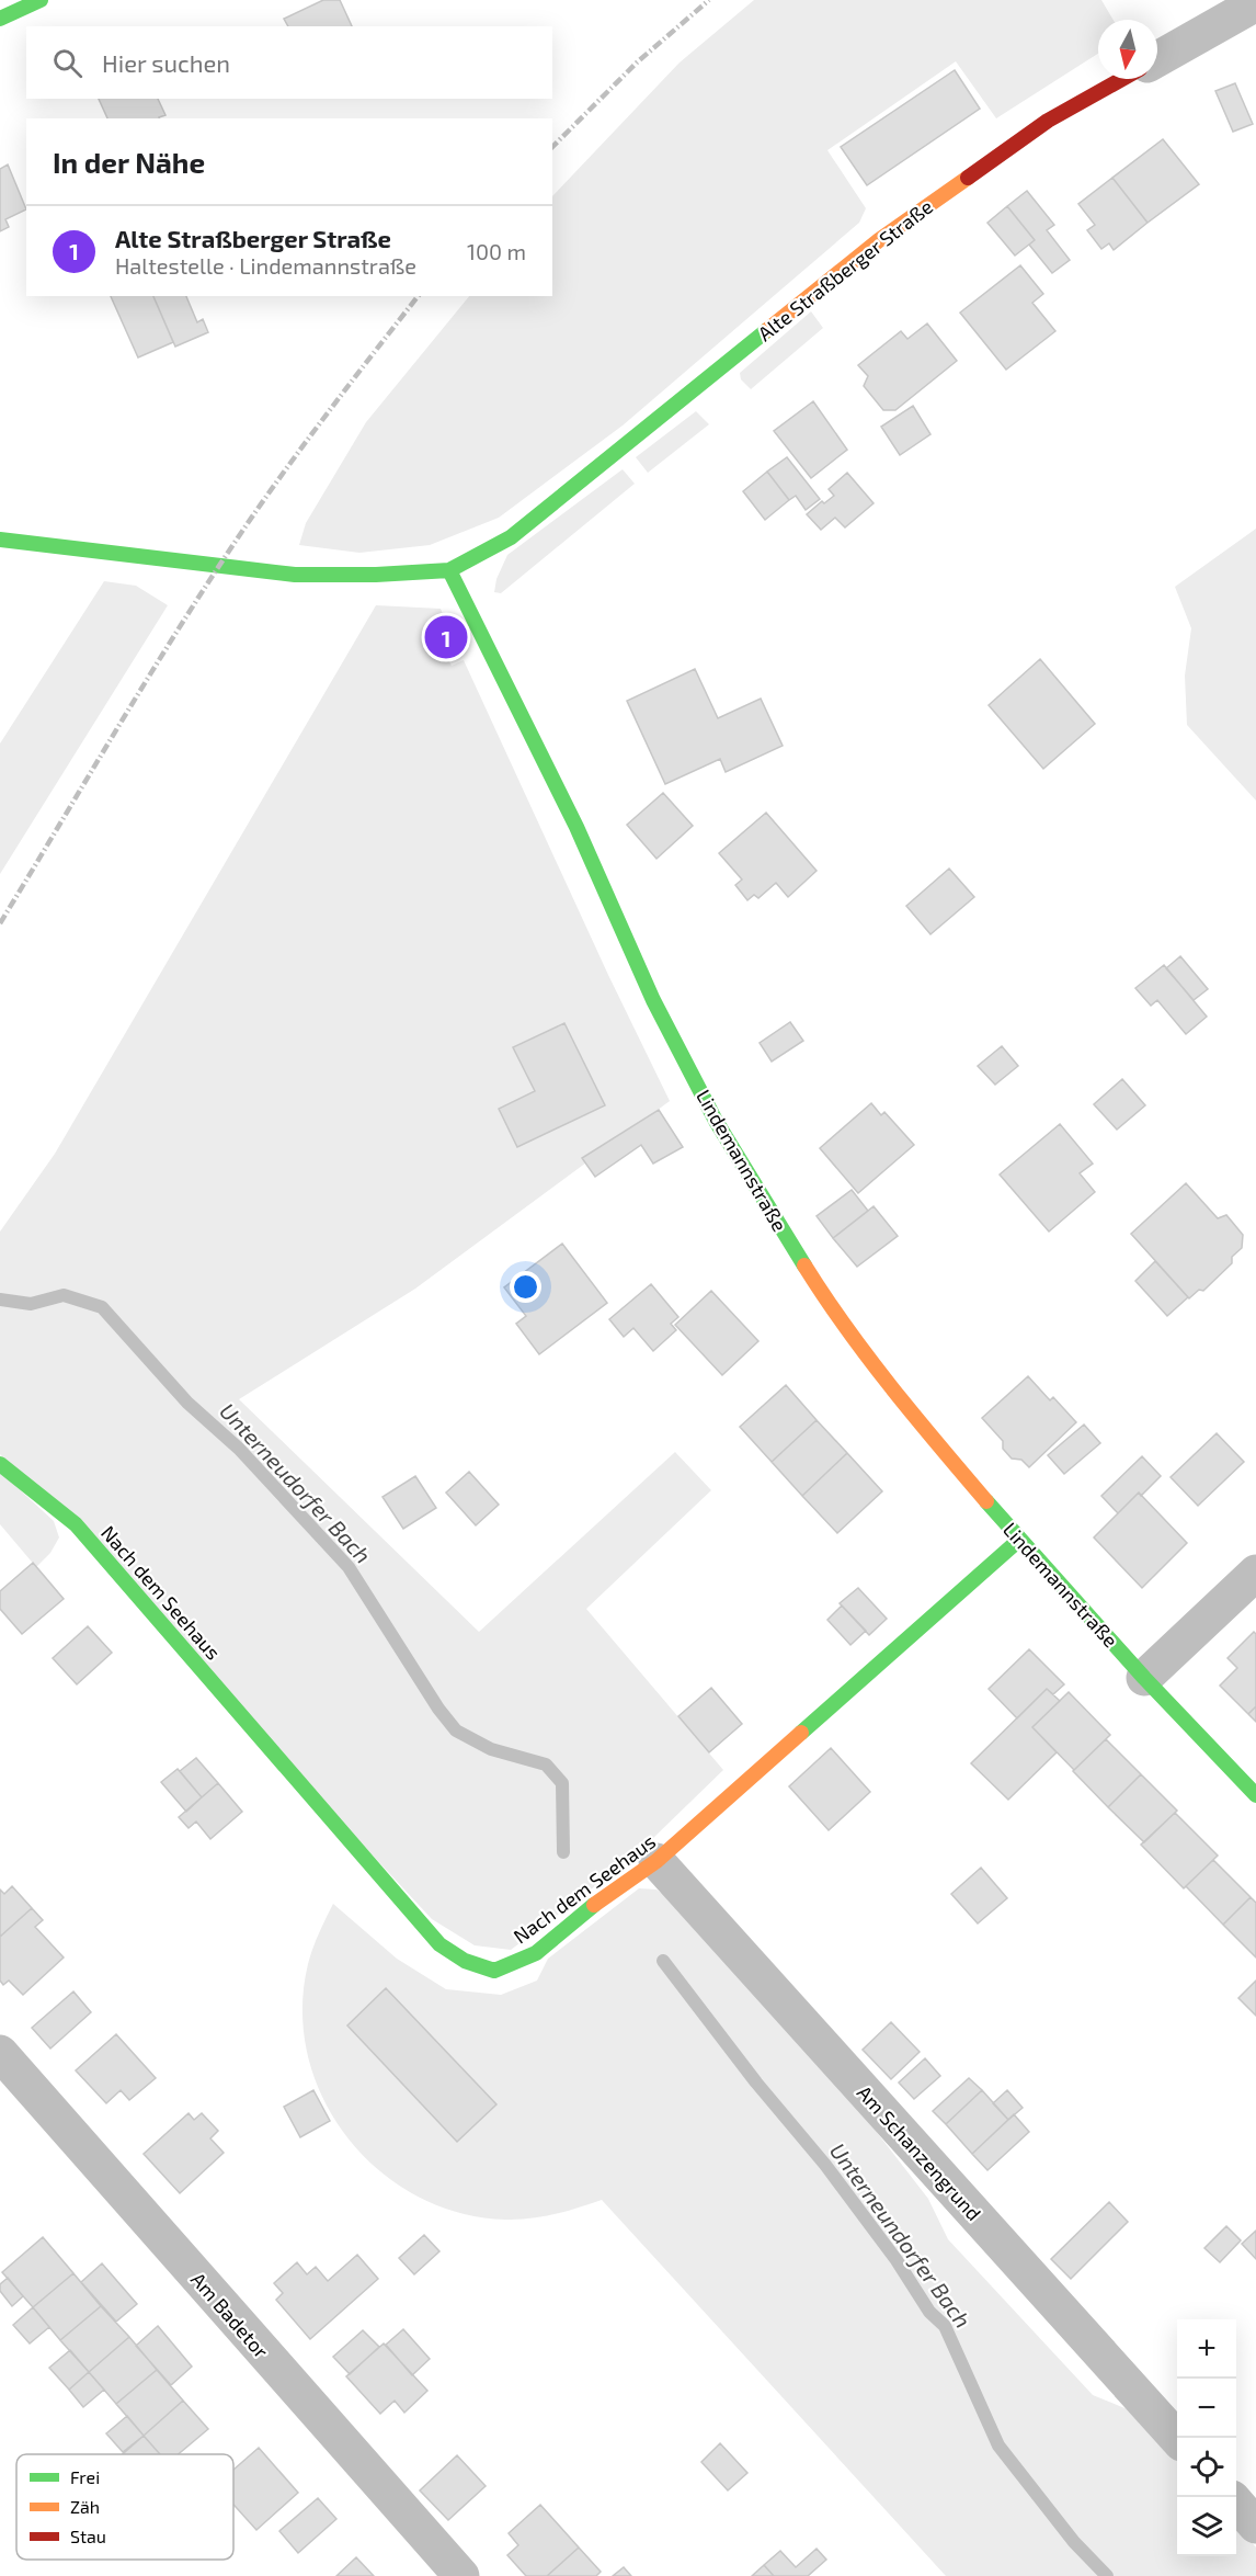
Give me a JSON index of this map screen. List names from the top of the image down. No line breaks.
{"streets":{"street":["Alte Straßberger Straße","Lindemannstraße","Nach dem Seehaus","Am Schanzengrund","Am Badetor"]},"crossings":[["Alte Straßberger Straße","Lindemannstraße"],["Lindemannstraße","Nach dem Seehaus"],["Nach dem Seehaus","Am Schanzengrund"]],"water":["Unterneudorfer Bach","Unterneundorfer Bach"],"legend":["Frei","Zäh","Stau"],"north":"bottom","page":{"search":"Hier suchen","heading":"In der Nähe","list":[{"mark":"1","name":"Alte Straßberger Straße","note":"Haltestelle · Lindemannstraße","value":"100 m"}],"pins":"1","map_buttons":["+","−"]}}
